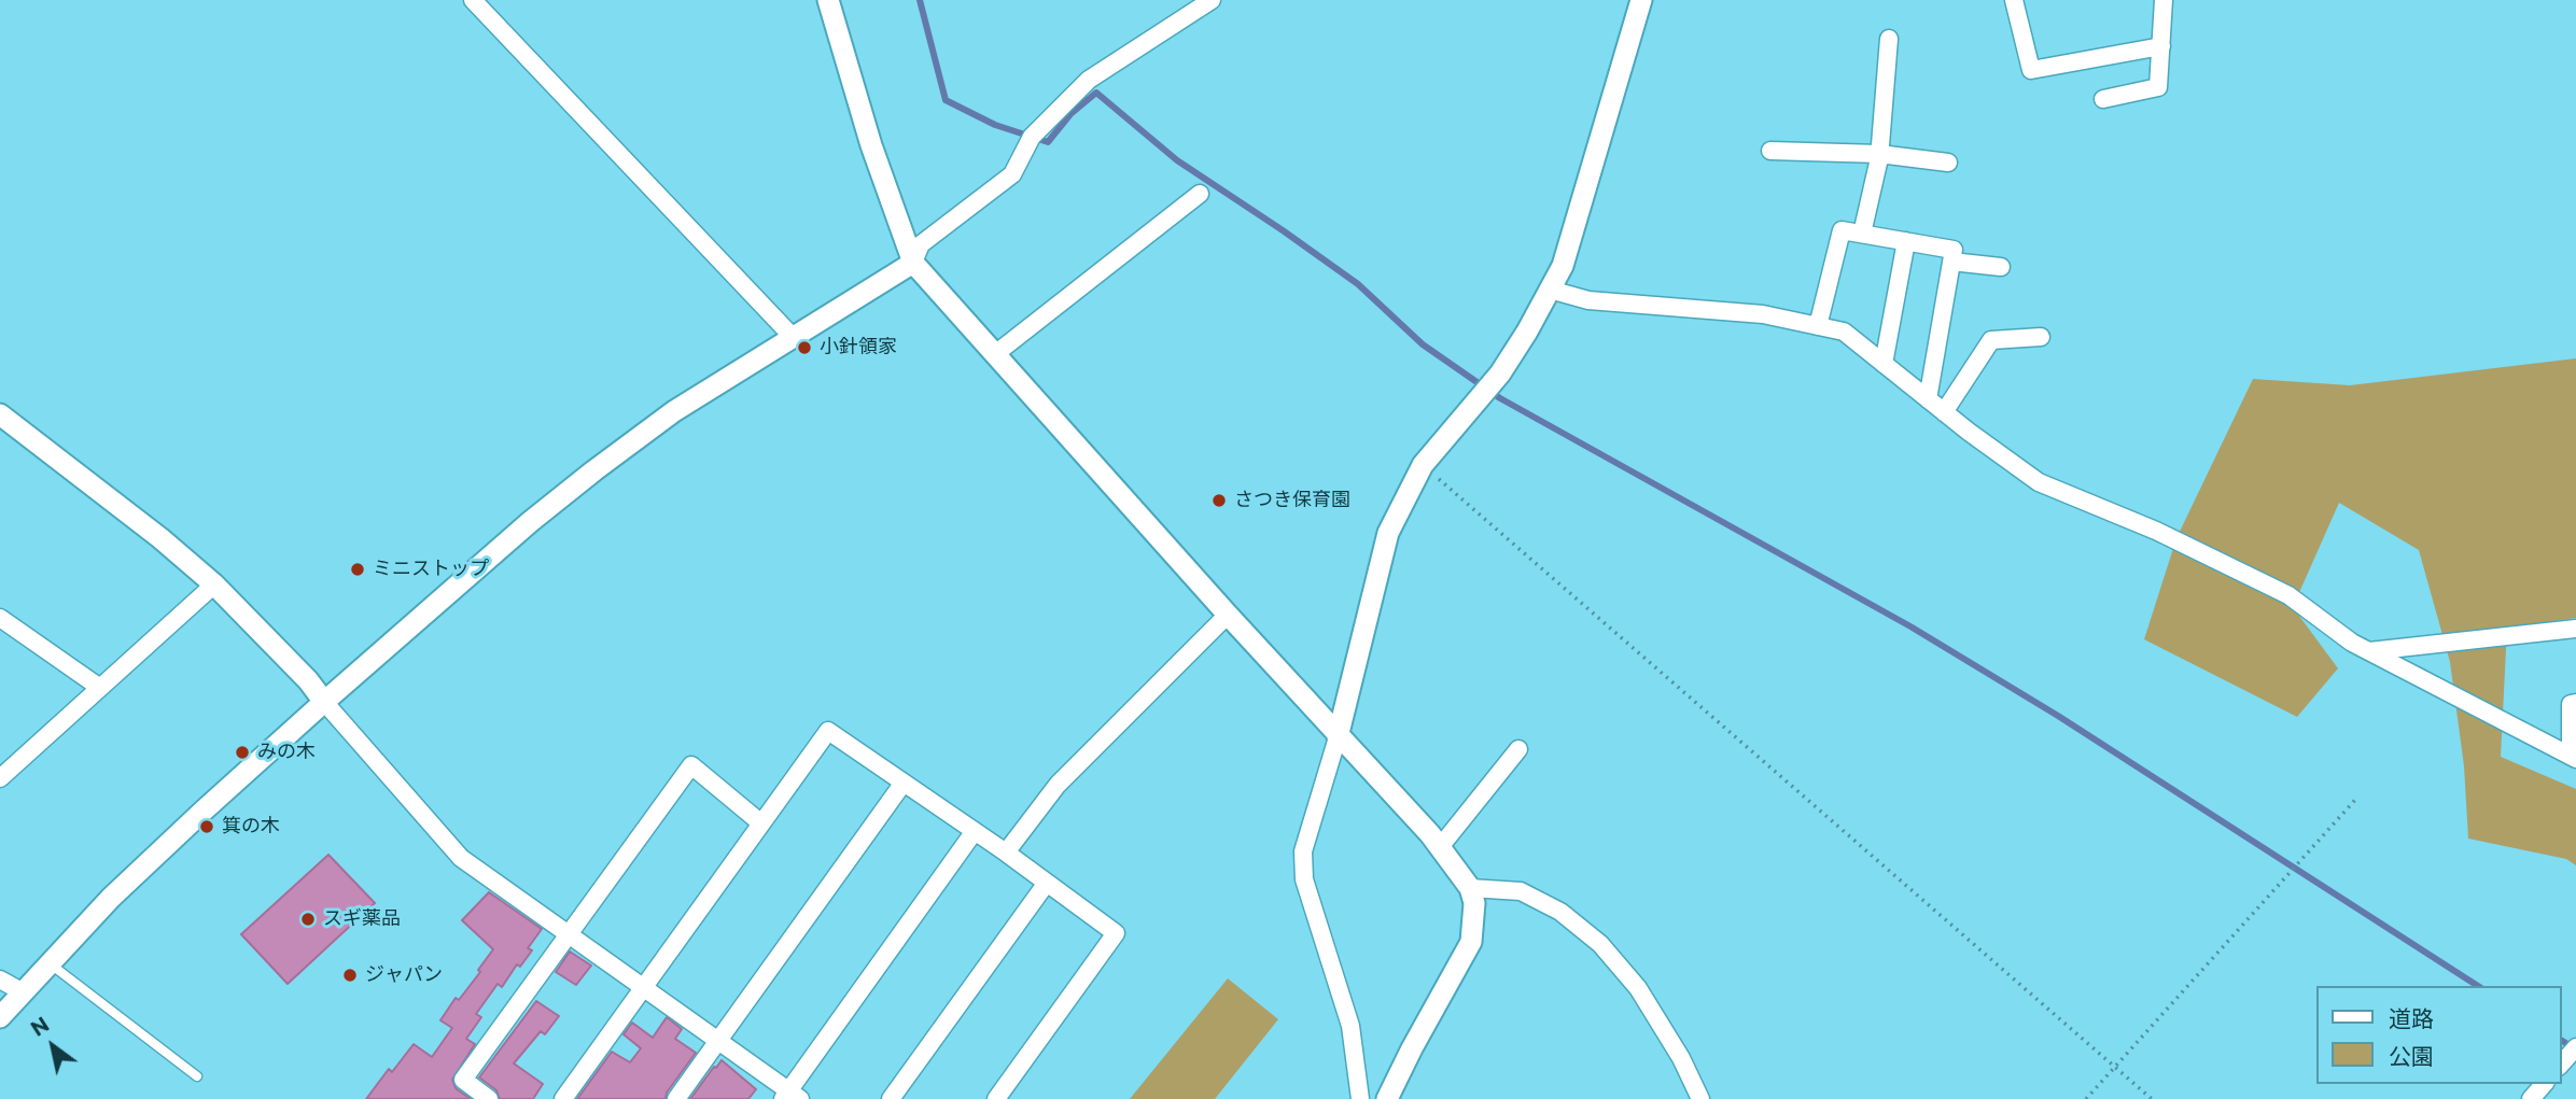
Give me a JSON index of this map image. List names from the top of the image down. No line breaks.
{"places":["小針領家","さつき保育園","ミニストップ","みの木","箕の木","スギ薬品","ジャパン"],"legend":["道路","公園"],"north":"top left"}
